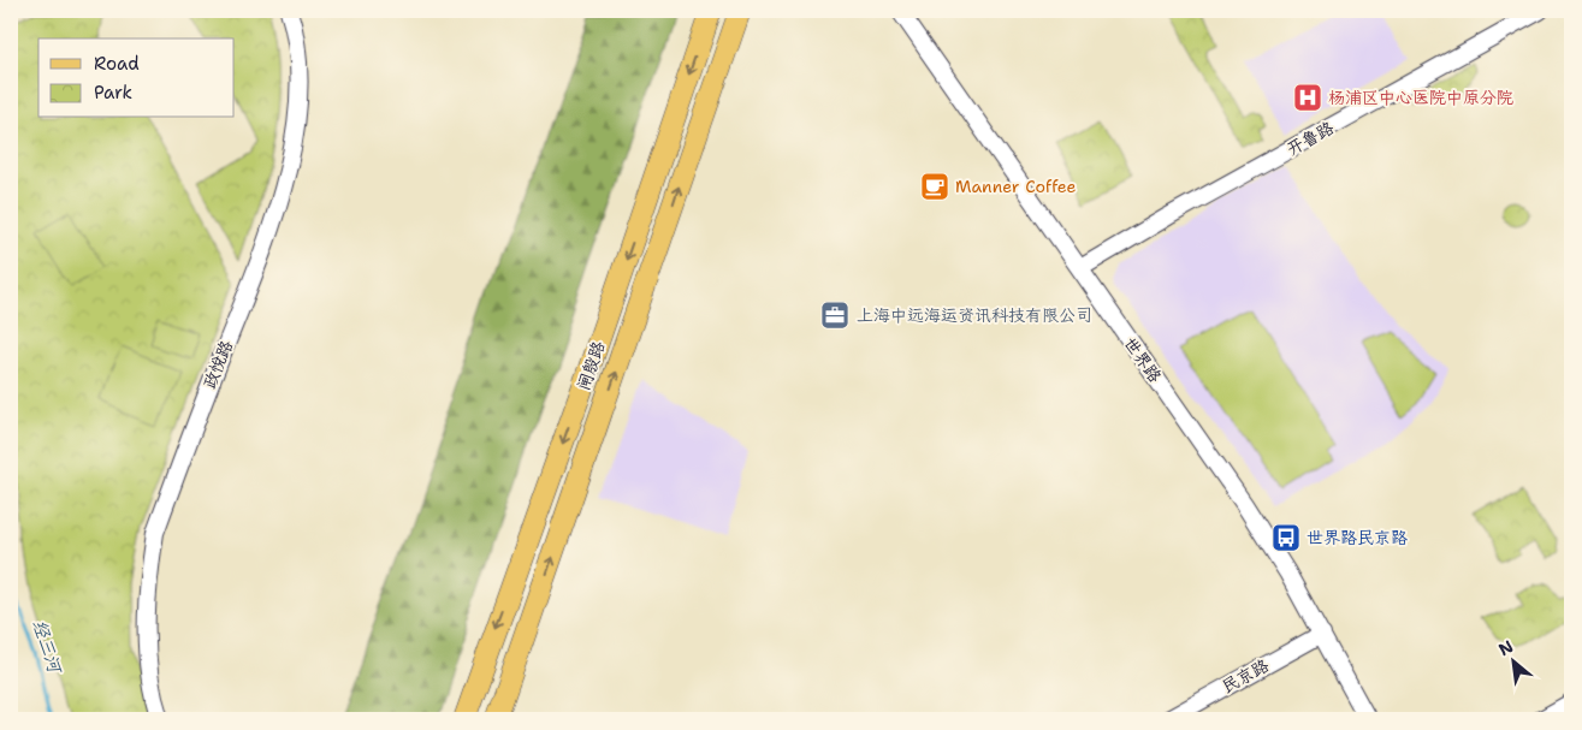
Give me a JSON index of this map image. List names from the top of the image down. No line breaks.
{"streets":{"main road":["闸殷路"],"street":["开鲁路","世界路","政悦路","民京路"]},"crossings":[["开鲁路","世界路"],["世界路","民京路"]],"water":["经三河"],"places":{"hospital":["杨浦区中心医院中原分院"],"cafe":["Manner Coffee"],"office":["上海中远海运资讯科技有限公司"],"bus stop":["世界路民京路"]},"legend":["Road","Park"],"north":"top left"}
